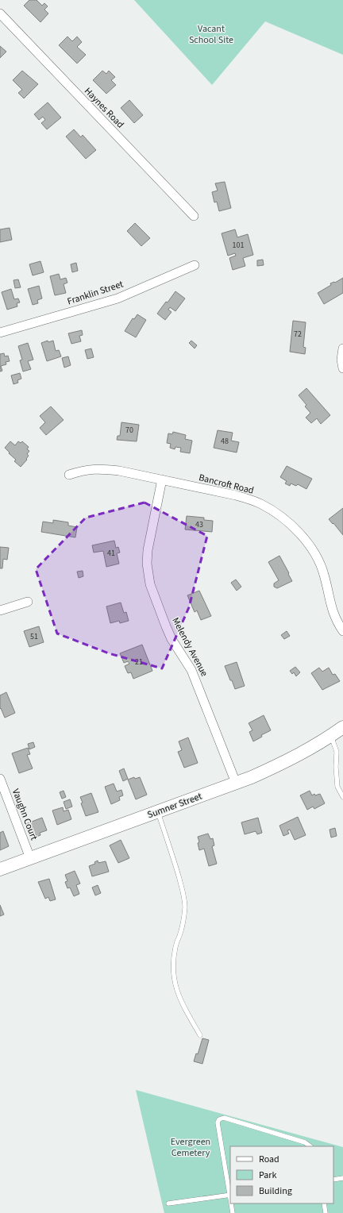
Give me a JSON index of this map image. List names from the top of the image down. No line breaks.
{"streets":{"main road":["Sumner Street"],"street":["Haynes Road","Franklin Street","Bancroft Road","Melendy Avenue","Vaughn Court"]},"crossings":[["Bancroft Road","Melendy Avenue"],["Melendy Avenue","Sumner Street"],["Sumner Street","Vaughn Court"]],"parks":["Vacant School Site","Evergreen Cemetery"],"house_numbers":["101","72","70","48","43","41","51","21"],"legend":["Road","Park","Building"]}
